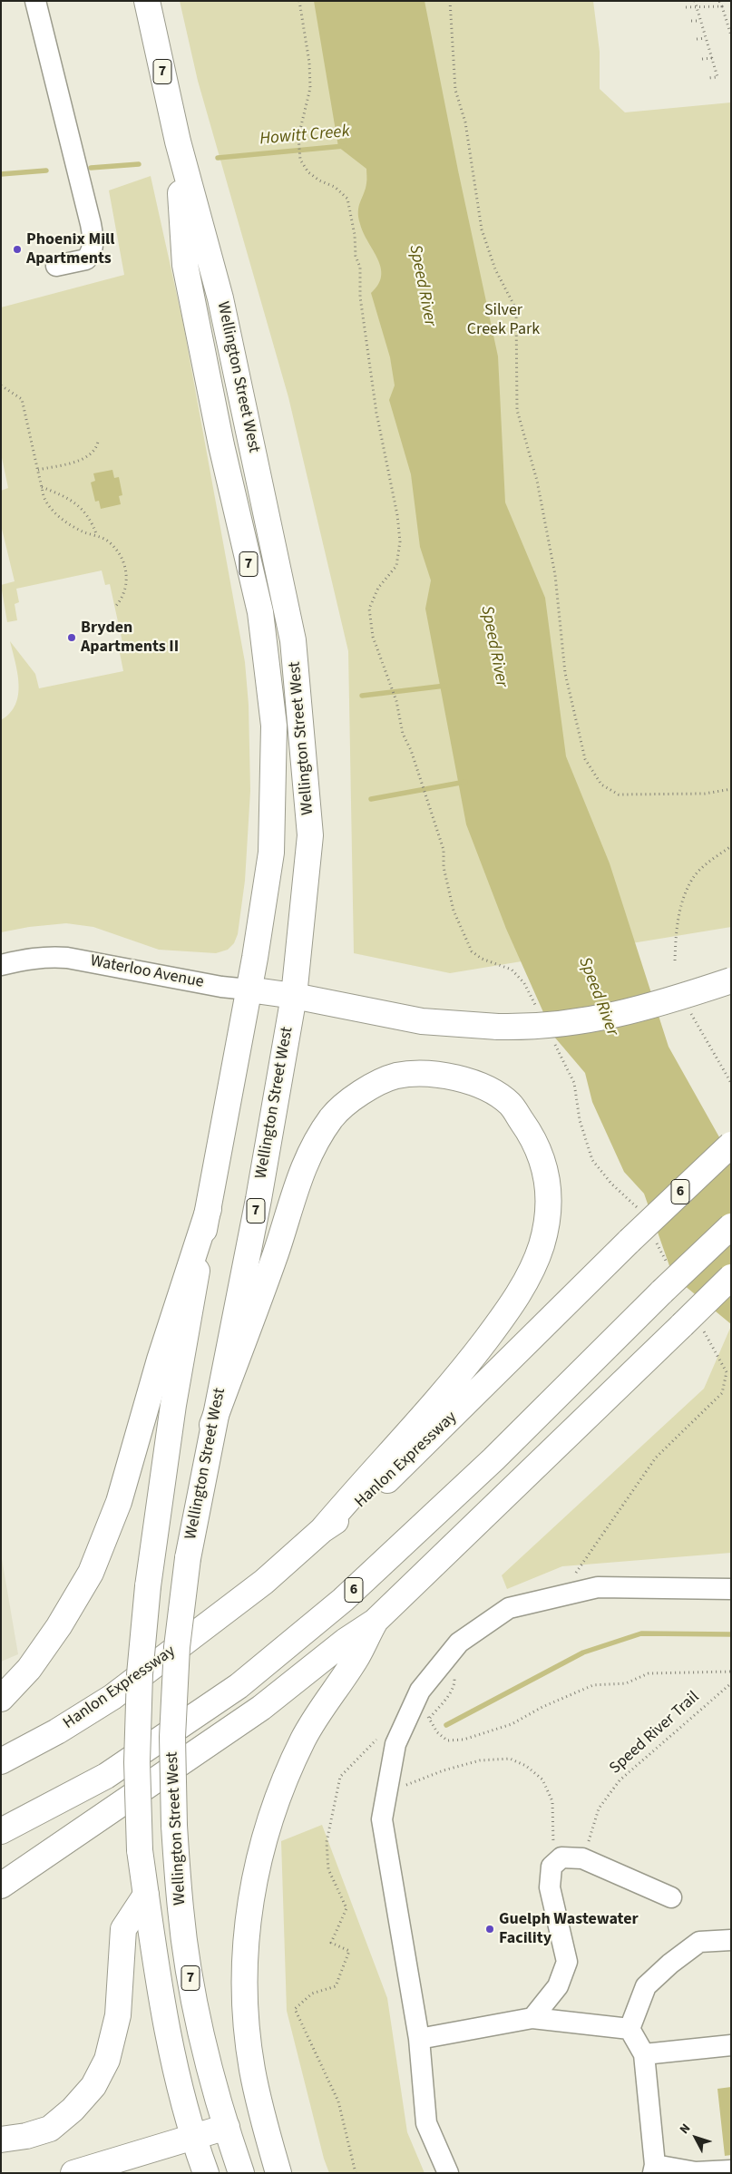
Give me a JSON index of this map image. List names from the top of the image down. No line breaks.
{"streets":{"main road":["7","Wellington Street West","Waterloo Avenue","6","Hanlon Expressway"],"path":["Speed River Trail"]},"crossings":[["Wellington Street West","Waterloo Avenue"]],"water":["Howitt Creek","Speed River"],"parks":["Silver Creek Park"],"places":["Phoenix Mill Apartments","Bryden Apartments II","Guelph Wastewater Facility"],"north":"top left"}
